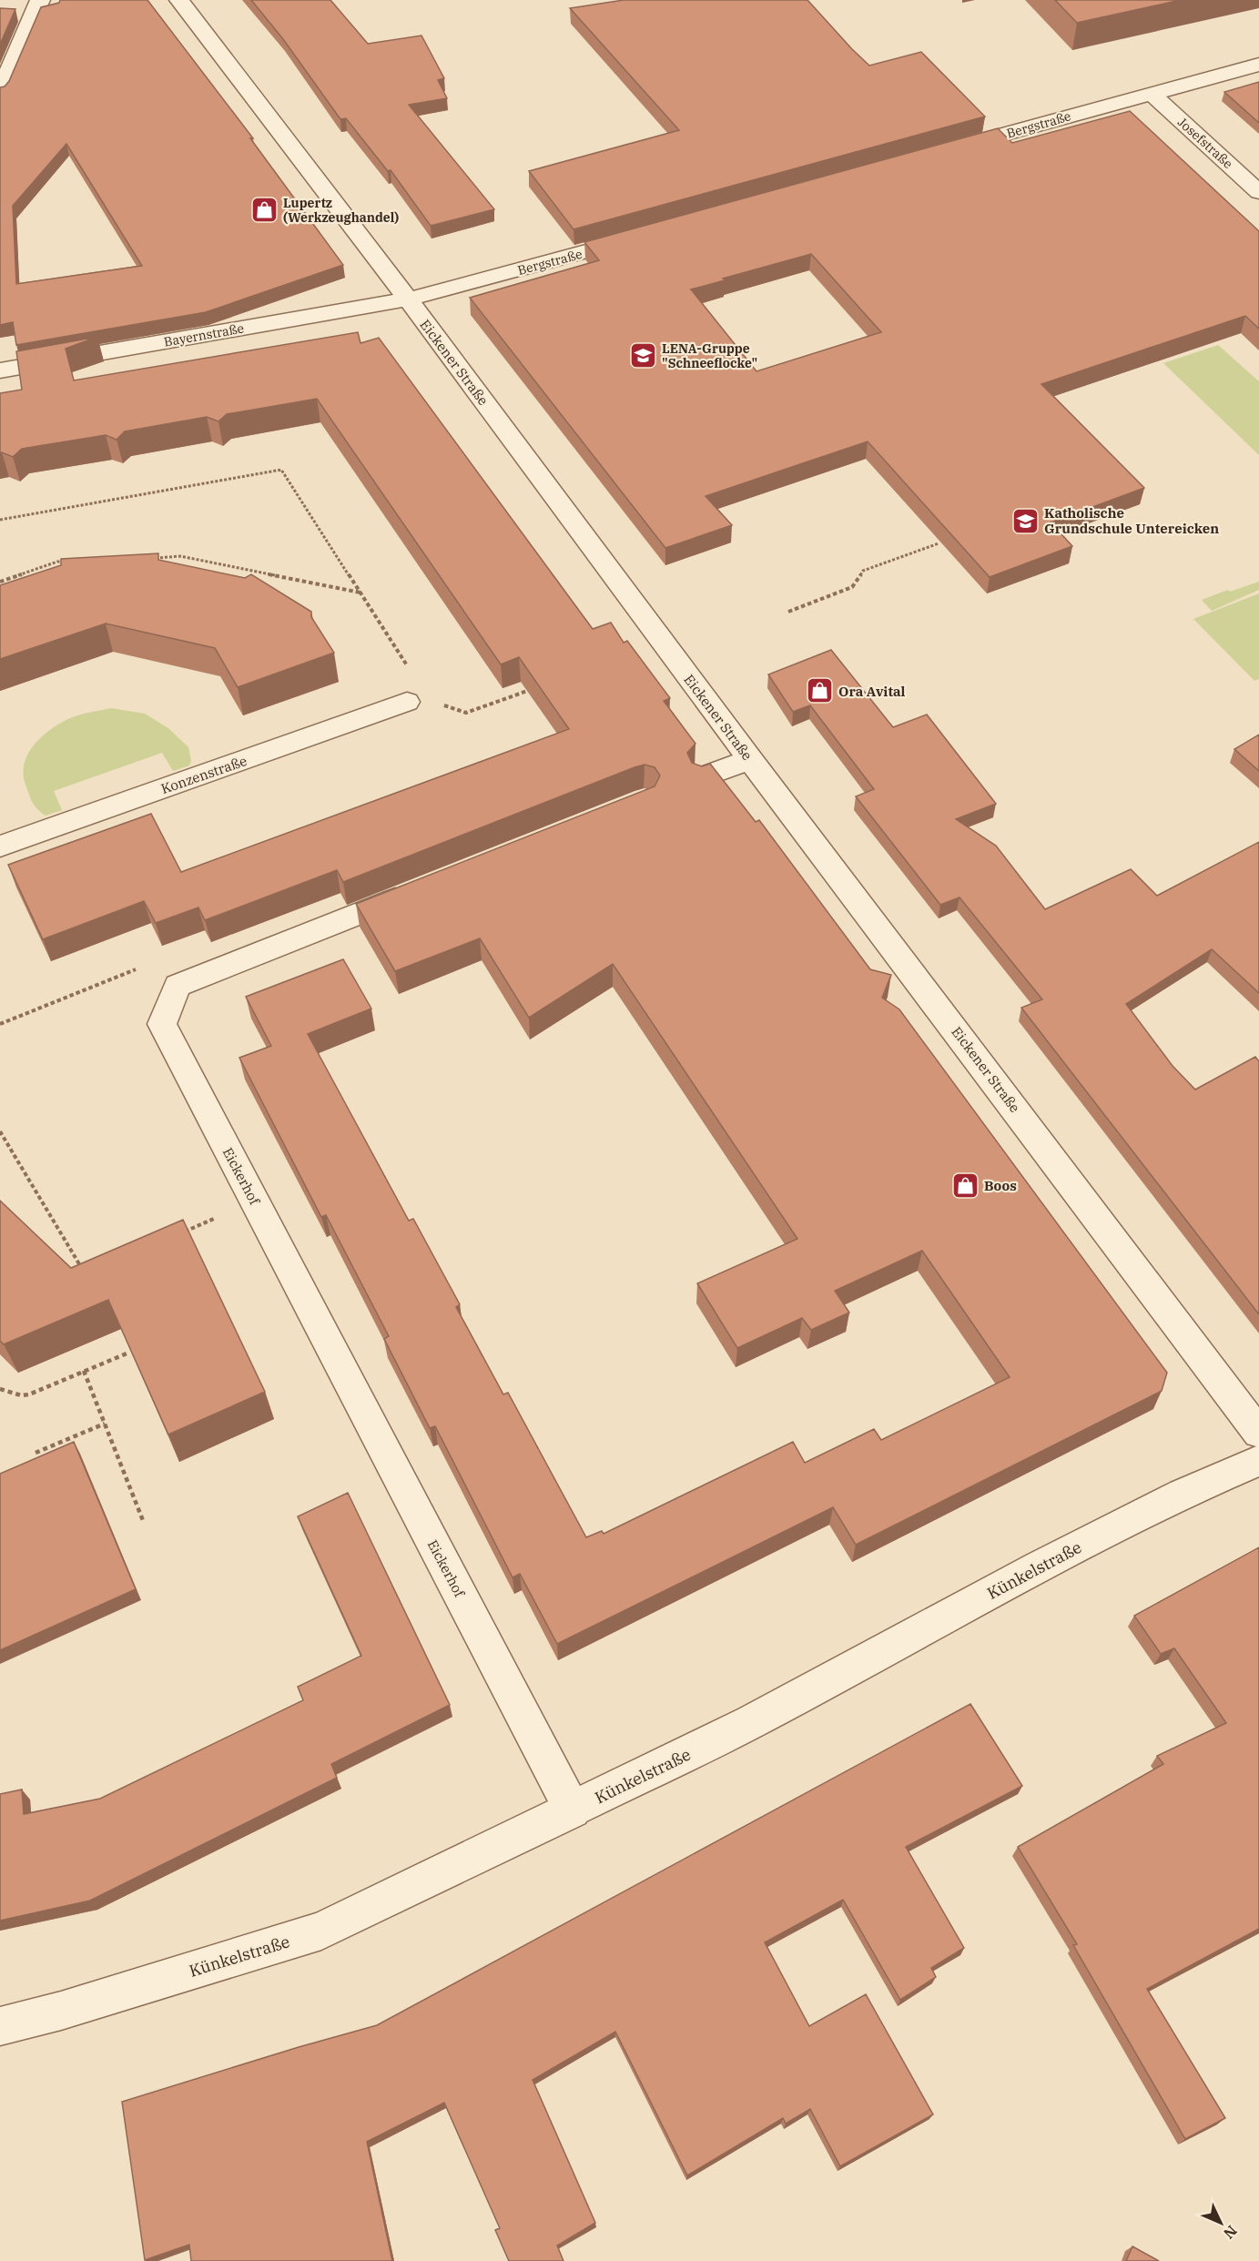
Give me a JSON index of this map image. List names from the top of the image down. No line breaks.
{"streets":{"street":["Bergstraße","Josefstraße","Bayernstraße","Eickener Straße","Konzenstraße","Eickerhof","Künkelstraße"]},"crossings":[["Bergstraße","Josefstraße"],["Bergstraße","Bayernstraße"],["Bergstraße","Eickener Straße"],["Bayernstraße","Eickener Straße"],["Eickerhof","Künkelstraße"]],"places":{"shop":["Lupertz (Werkzeughandel)","Ora Avital","Boos"],"school or university":["LENA-Gruppe \"Schneeflocke\"","Katholische Grundschule Untereicken"]},"north":"bottom right"}
